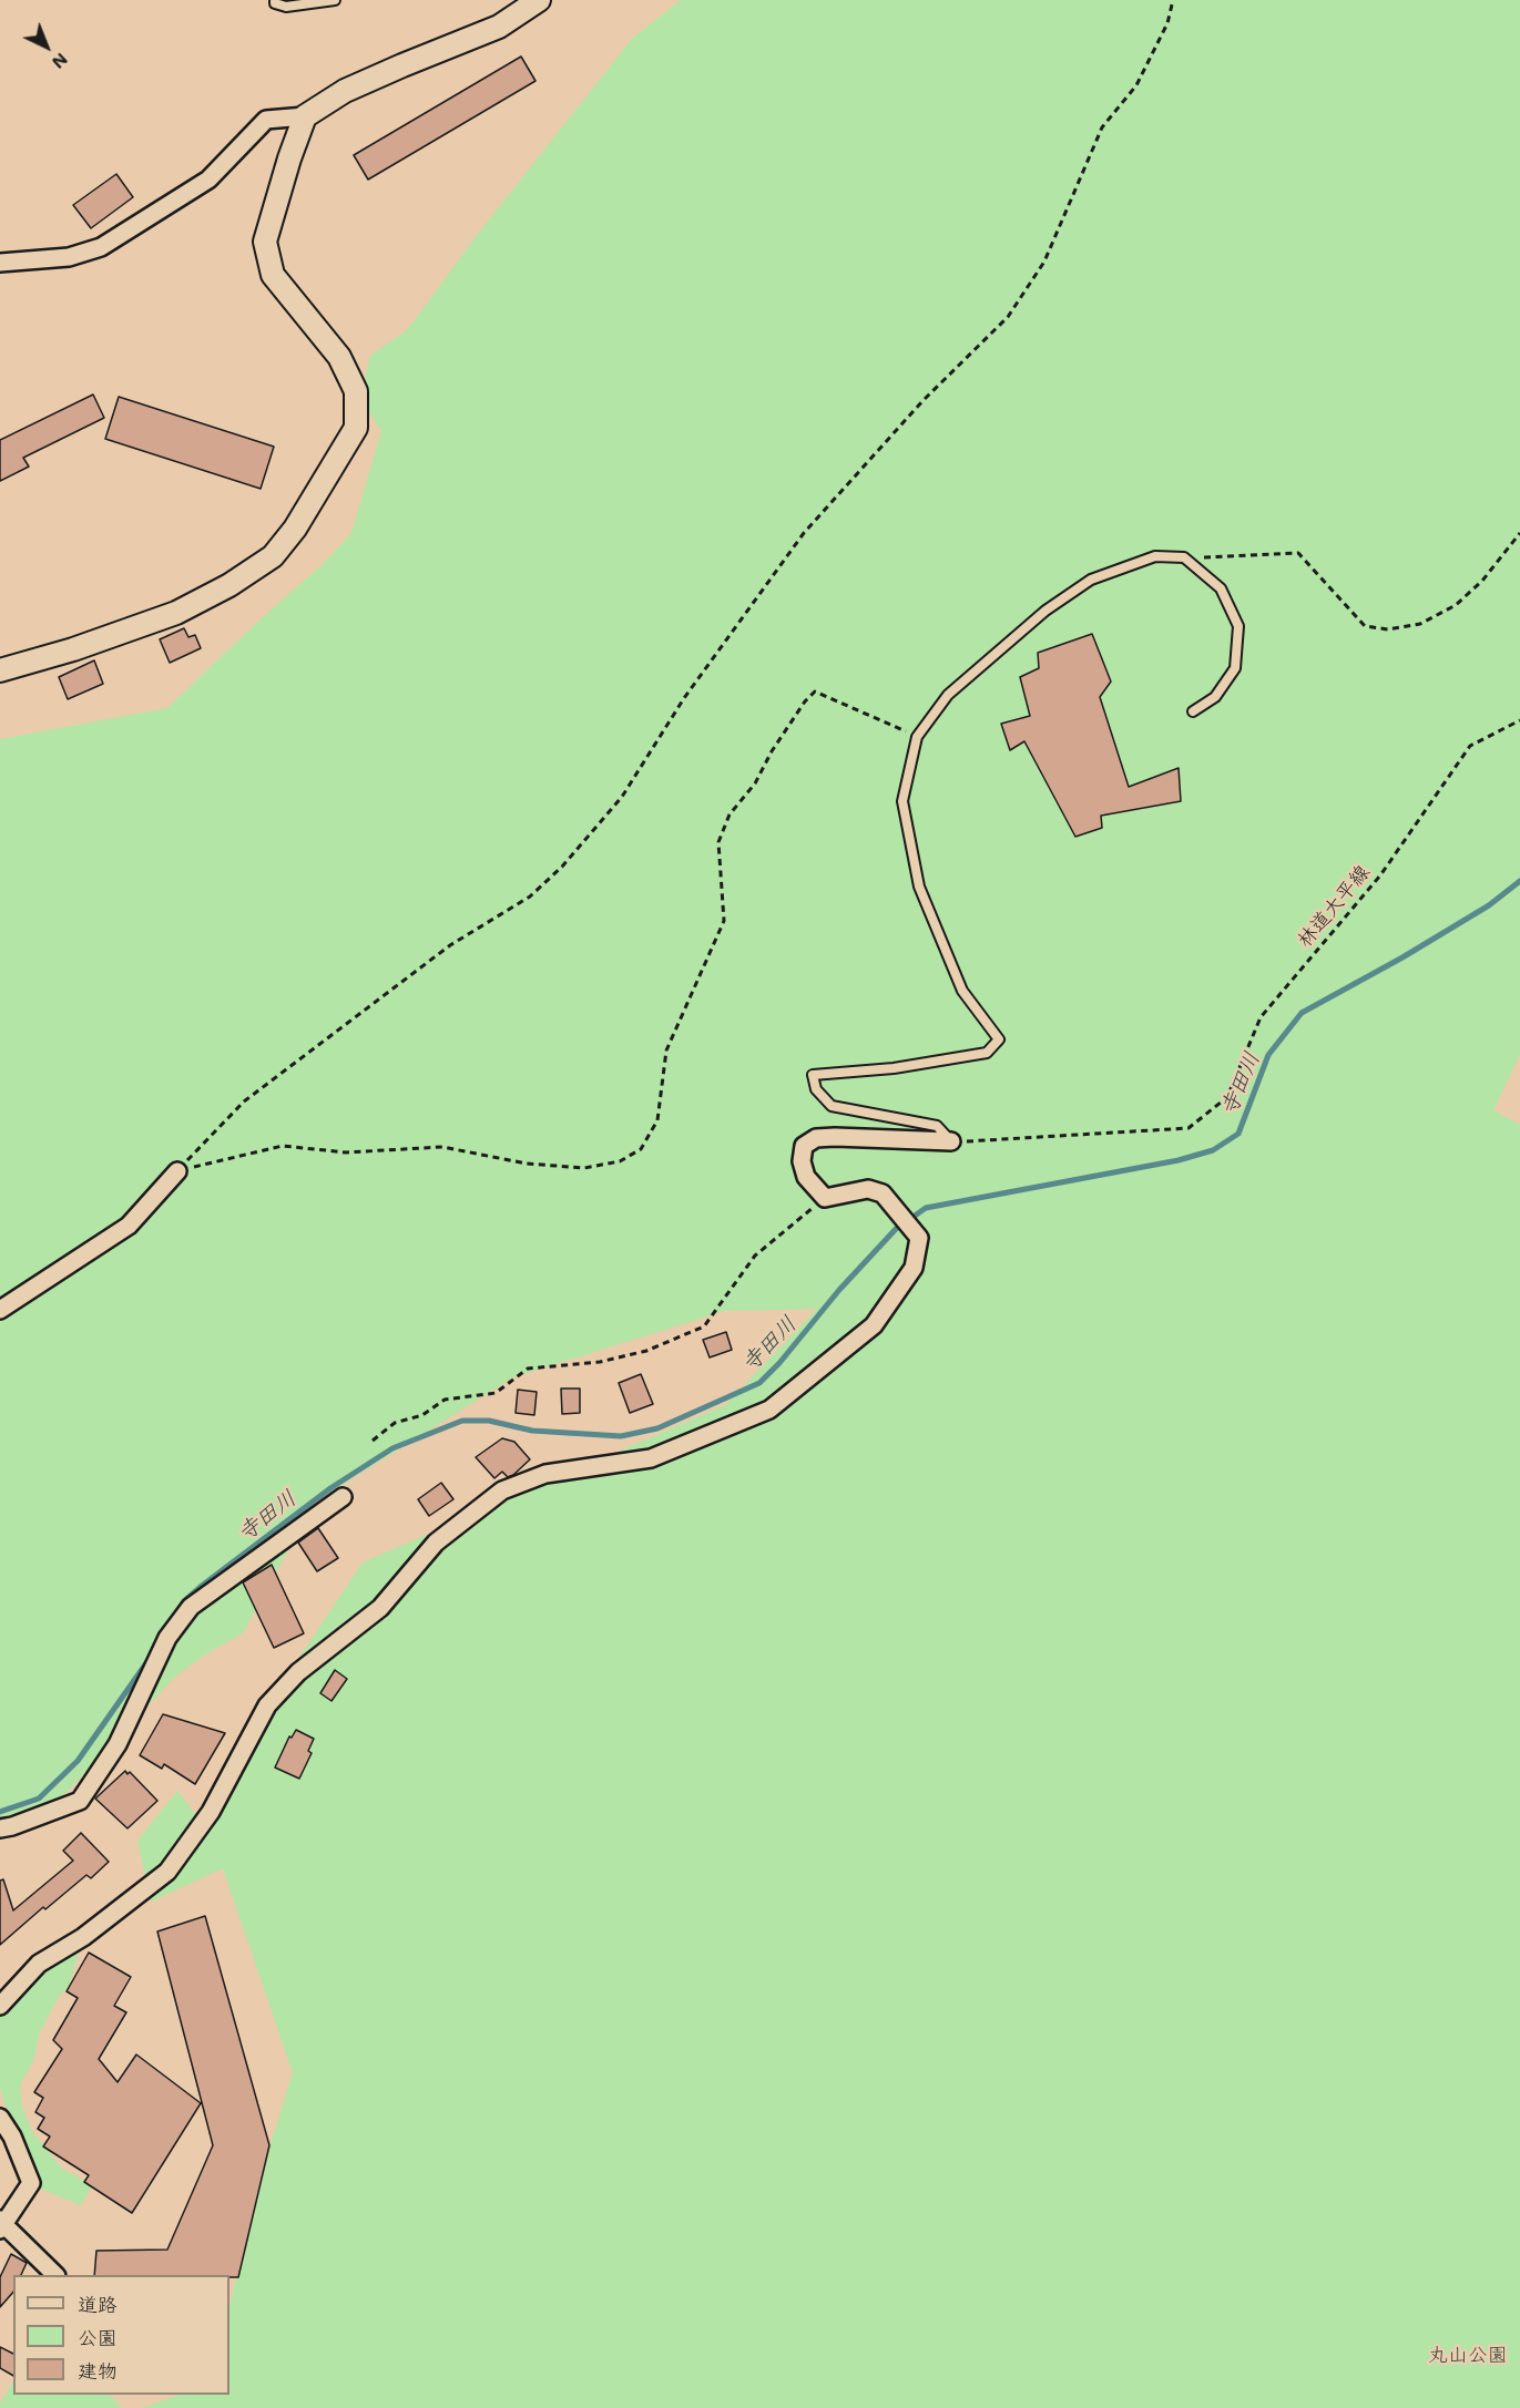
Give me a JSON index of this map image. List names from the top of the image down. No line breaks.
{"streets":{"path":["林道大平線"]},"water":["寺田川"],"parks":["丸山公園"],"legend":["道路","公園","建物"],"north":"bottom right"}
